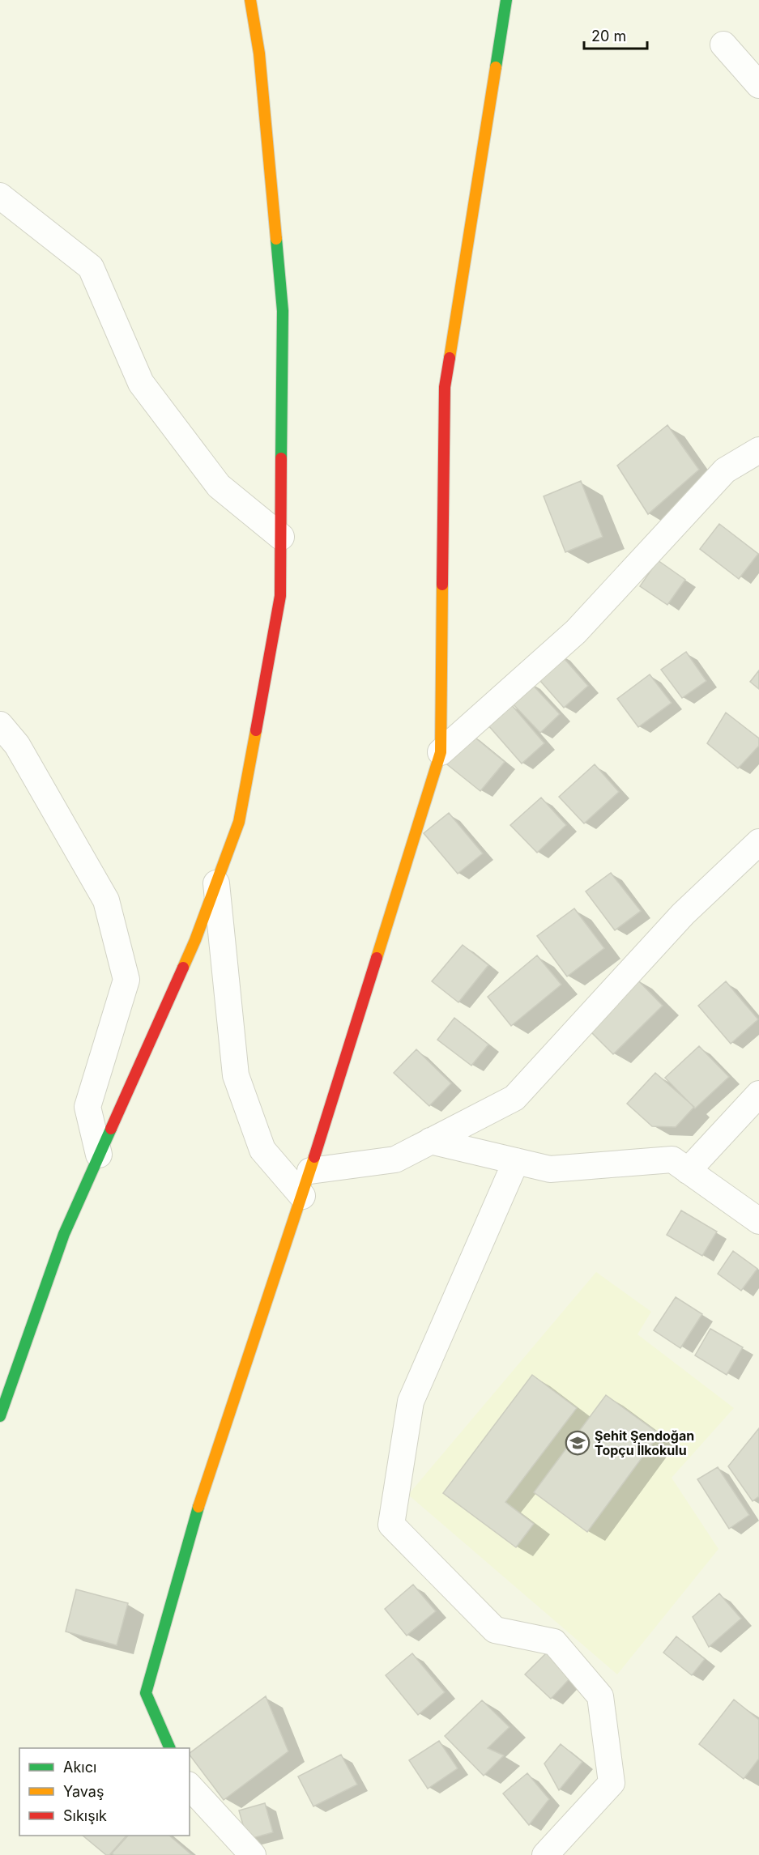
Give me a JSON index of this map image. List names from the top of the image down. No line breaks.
{"places":{"school or university":["Şehit Şendoğan Topçu İlkokulu"]},"legend":["Akıcı","Yavaş","Sıkışık"],"scale_bar":"20 m"}
